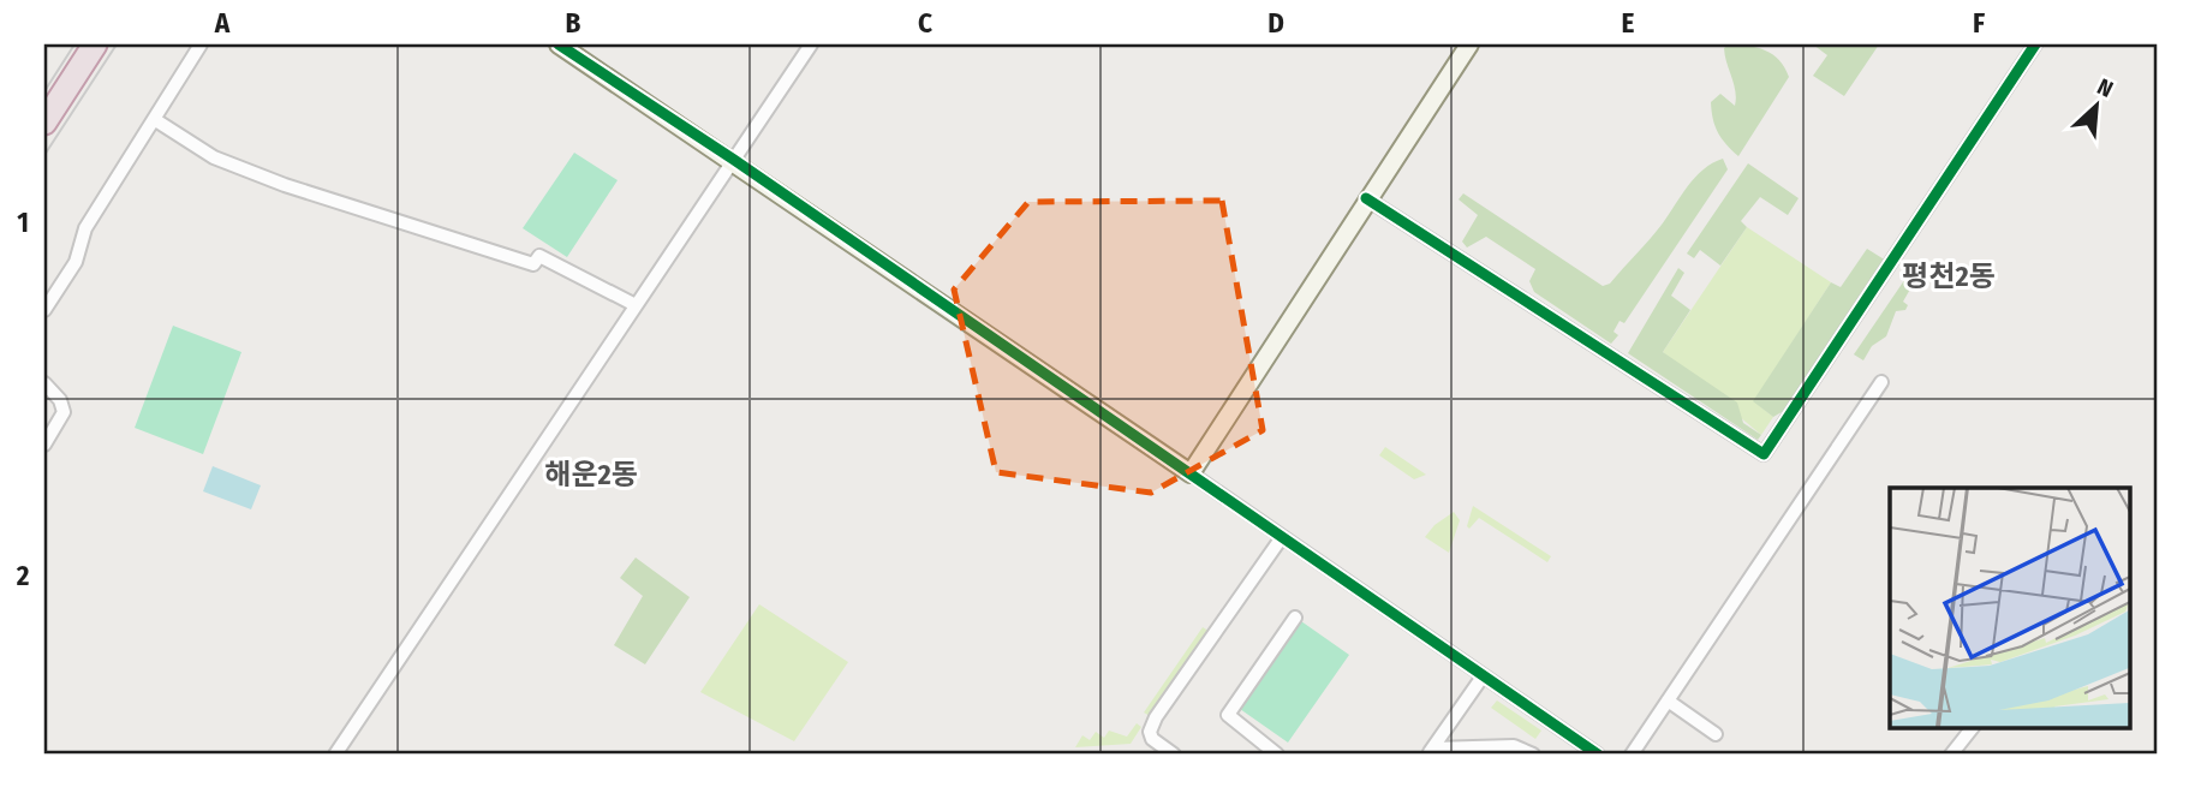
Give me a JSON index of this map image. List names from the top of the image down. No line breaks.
{"districts":["평천2동","해운2동"],"north":"top right","grid":{"columns":["A","B","C","D","E","F"],"rows":["1","2"]}}
